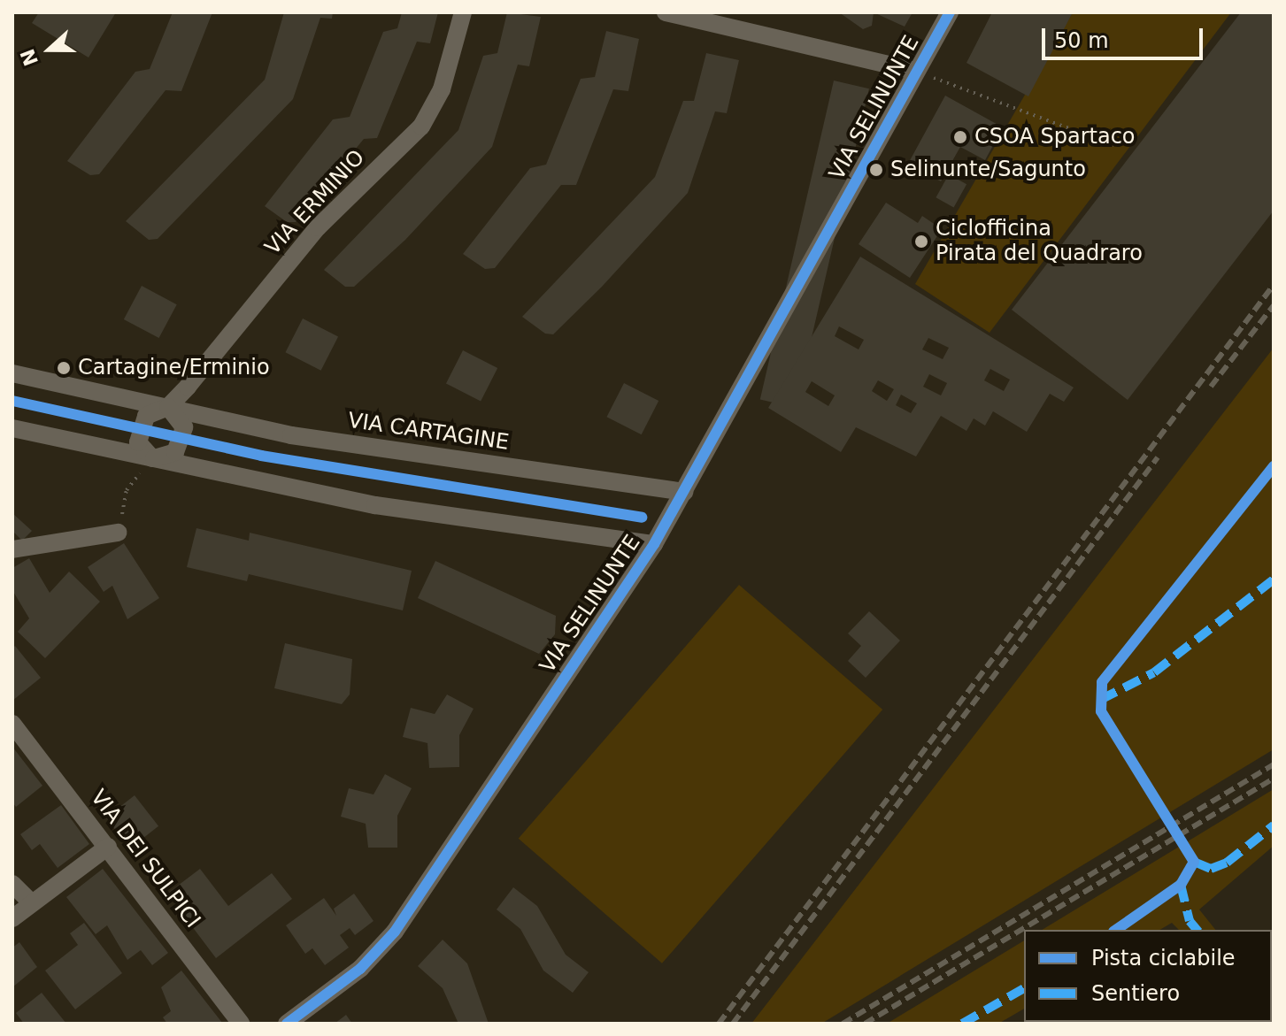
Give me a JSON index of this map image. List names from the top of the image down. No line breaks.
{"streets":{"street":["VIA SELINUNTE","VIA ERMINIO","VIA CARTAGINE","VIA DEI SULPICI"]},"crossings":[["VIA SELINUNTE","VIA CARTAGINE"],["VIA ERMINIO","VIA CARTAGINE"]],"places":["CSOA Spartaco","Selinunte/Sagunto","Ciclofficina Pirata del Quadraro","Cartagine/Erminio"],"legend":["Pista ciclabile","Sentiero"],"scale_bar":"50 m","north":"left"}
